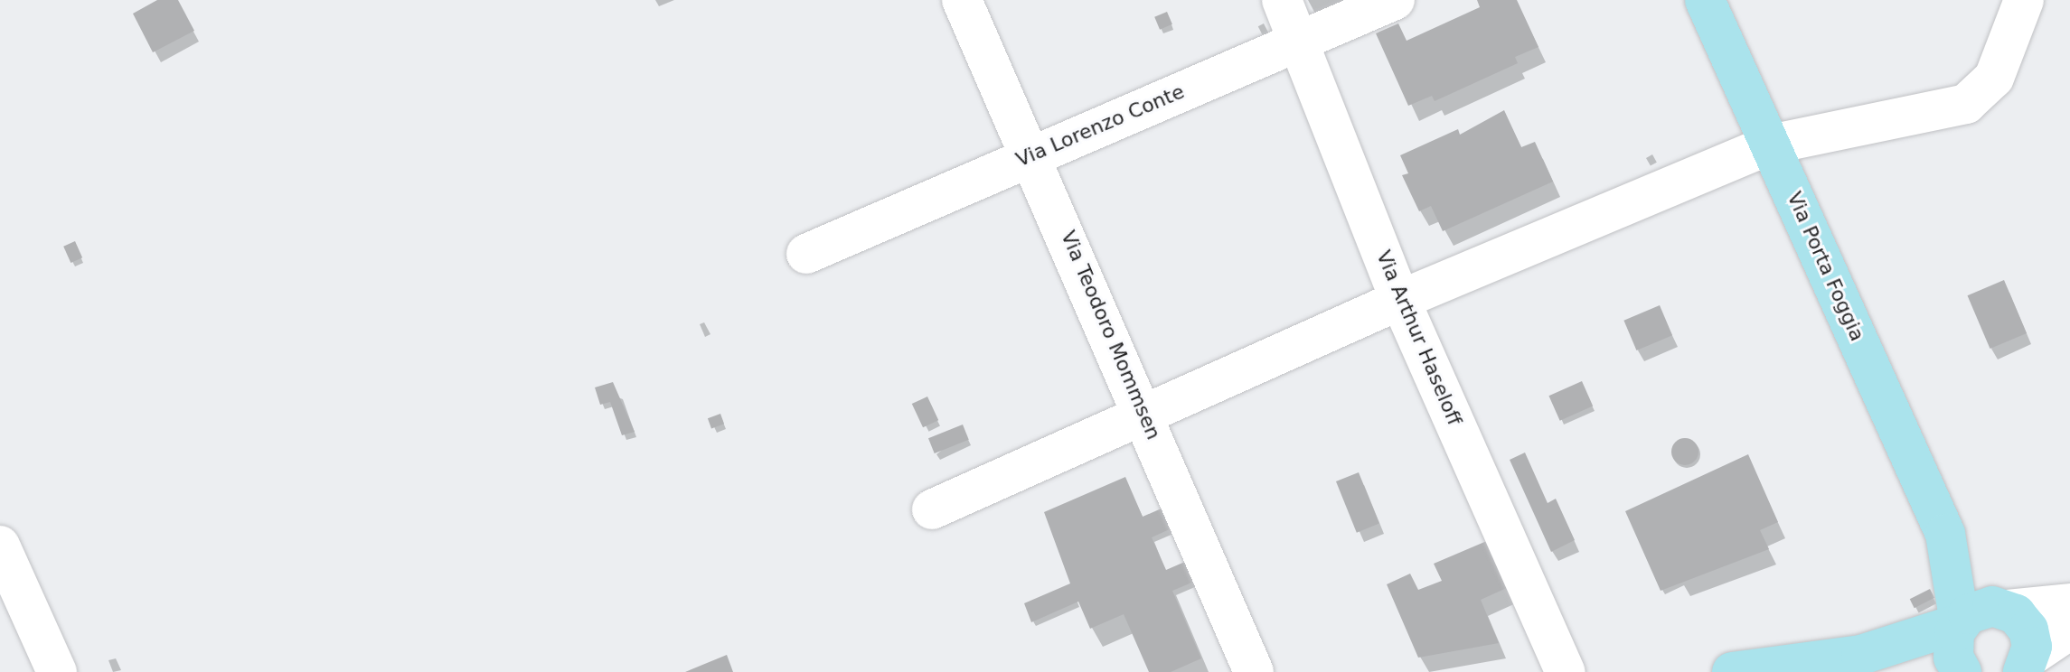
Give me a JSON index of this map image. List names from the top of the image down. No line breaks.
{"streets":{"main road":["Via Porta Foggia"],"street":["Via Lorenzo Conte","Via Teodoro Mommsen","Via Arthur Haseloff"]},"crossings":[["Via Lorenzo Conte","Via Teodoro Mommsen"],["Via Lorenzo Conte","Via Arthur Haseloff"]]}
